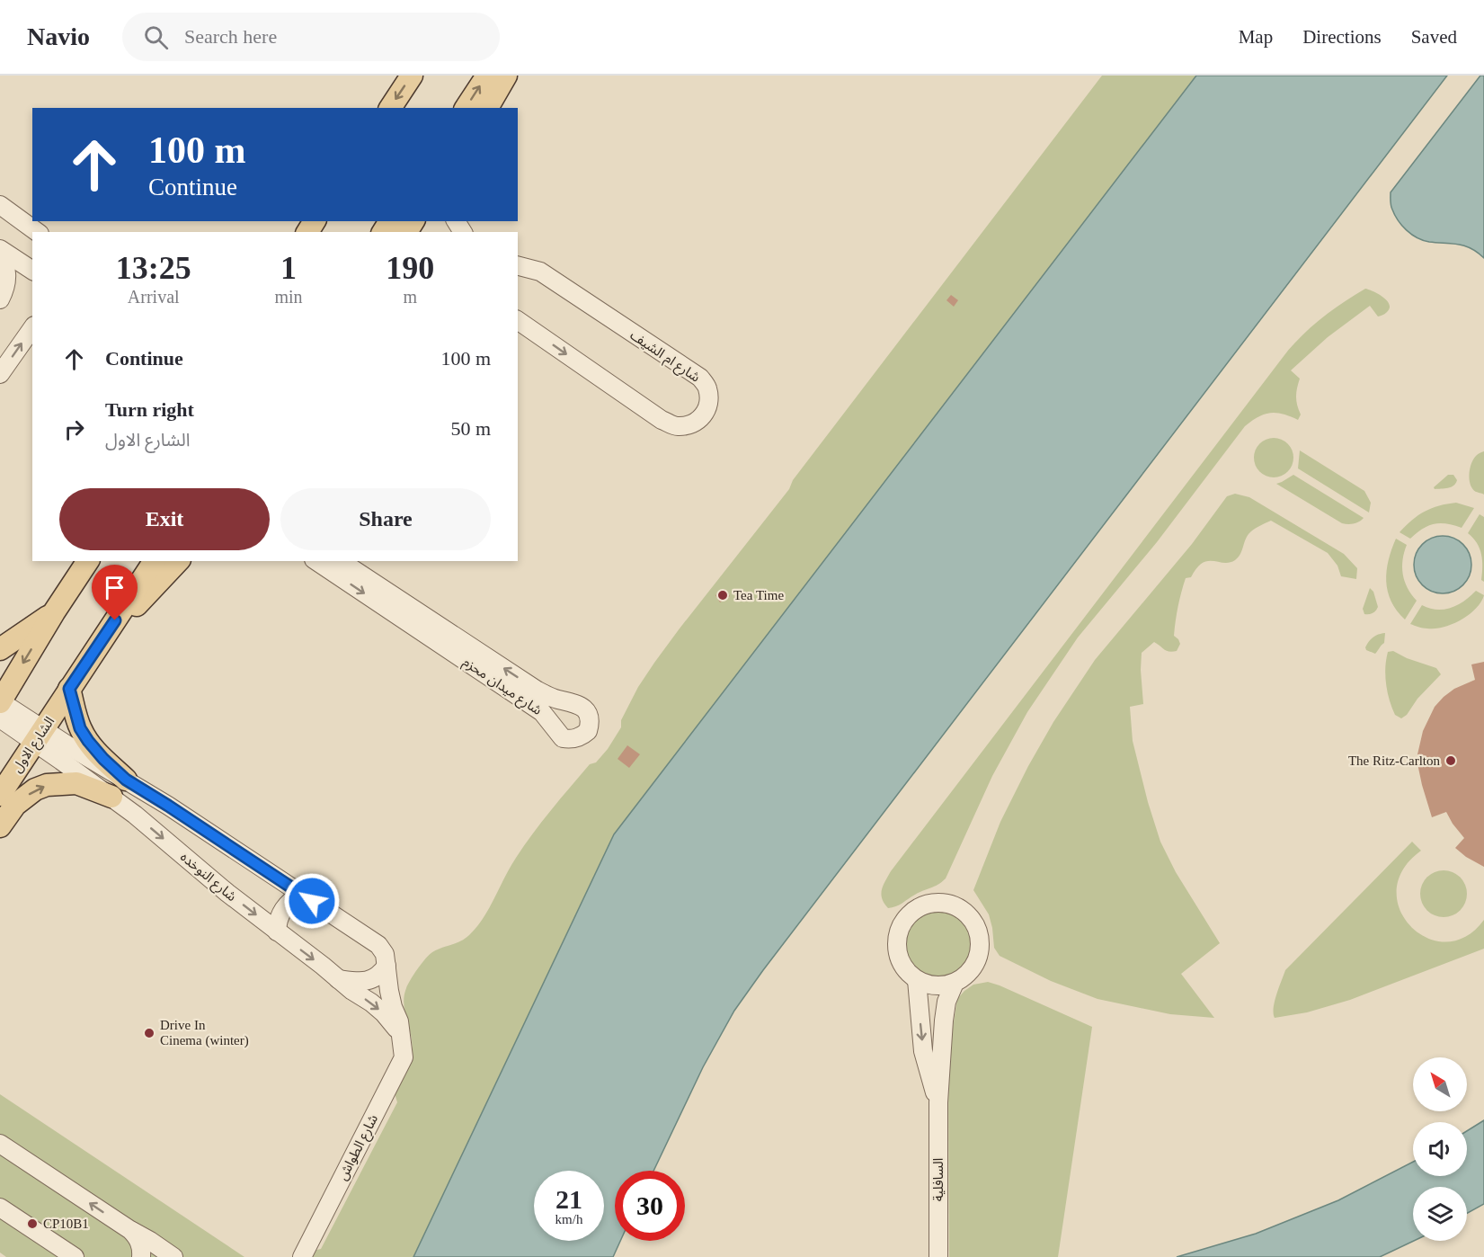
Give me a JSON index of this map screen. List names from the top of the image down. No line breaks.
{"streets":{"main road":["الشارع الاول"],"street":["شارع ام الشيف","شارع ميدان محزم","شارع النوخده","شارع الطواش","السافلية"]},"crossings":[["الشارع الاول","شارع النوخده"],["شارع النوخده","شارع الطواش"]],"places":["Tea Time","The Ritz-Carlton","Drive In Cinema (winter)","CP10B1"],"north":"top left","page":{"header":"Navio","search":"Search here","nav":["Map","Directions","Saved"],"turn":["100 m","Continue"],"eta":["13:25","Arrival","1","min","190","m"],"list":[{"name":"Continue","value":"100 m"},{"name":"Turn right","note":"الشارع الاول","value":"50 m"}],"buttons":["Exit","Share"],"speed":"21 km/h","limit":"30"}}
